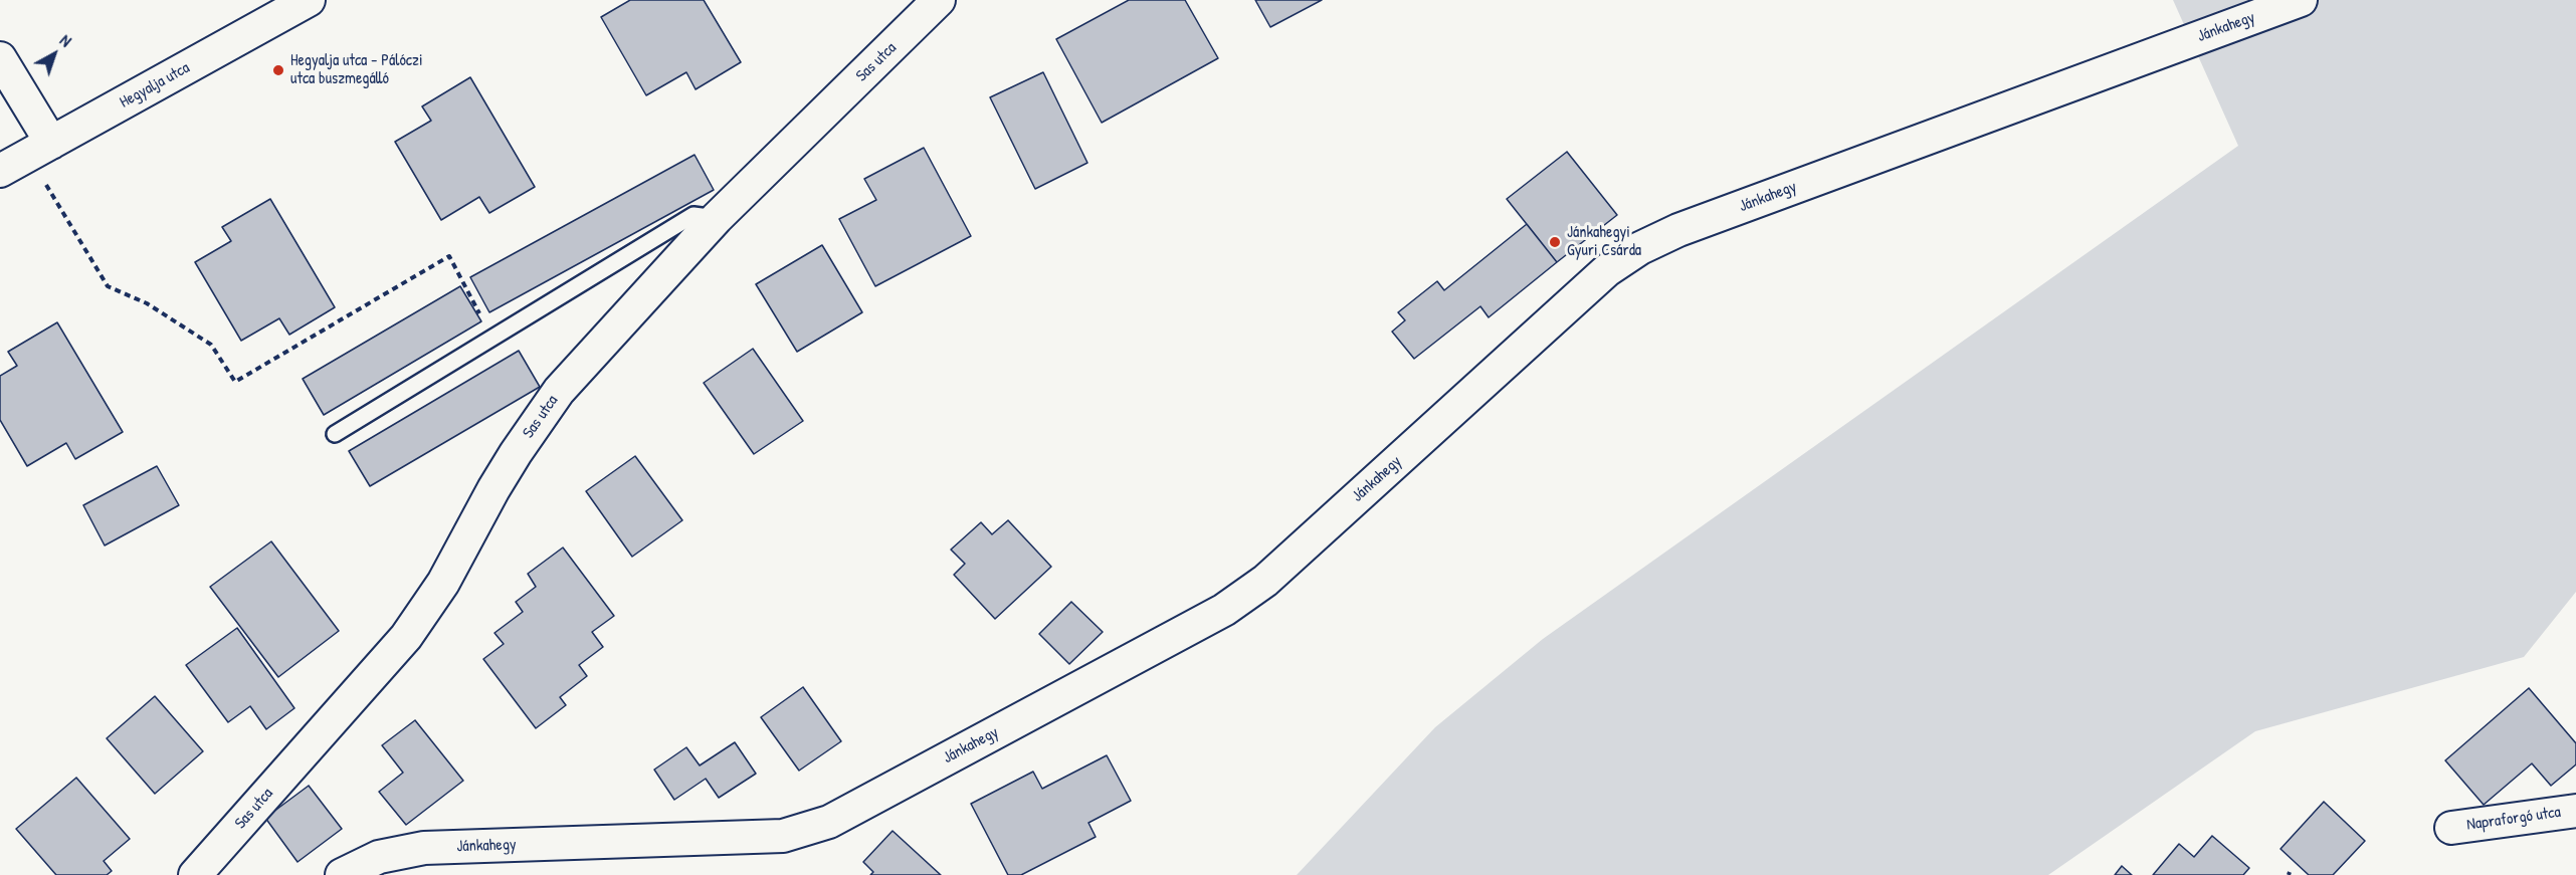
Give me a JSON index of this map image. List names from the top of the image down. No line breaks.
{"streets":{"street":["Jánkahegy","Sas utca","Hegyalja utca","Napraforgó utca"]},"places":["Hegyalja utca - Pálóczi utca buszmegálló","Jánkahegyi Gyuri Csárda"],"north":"top right"}
